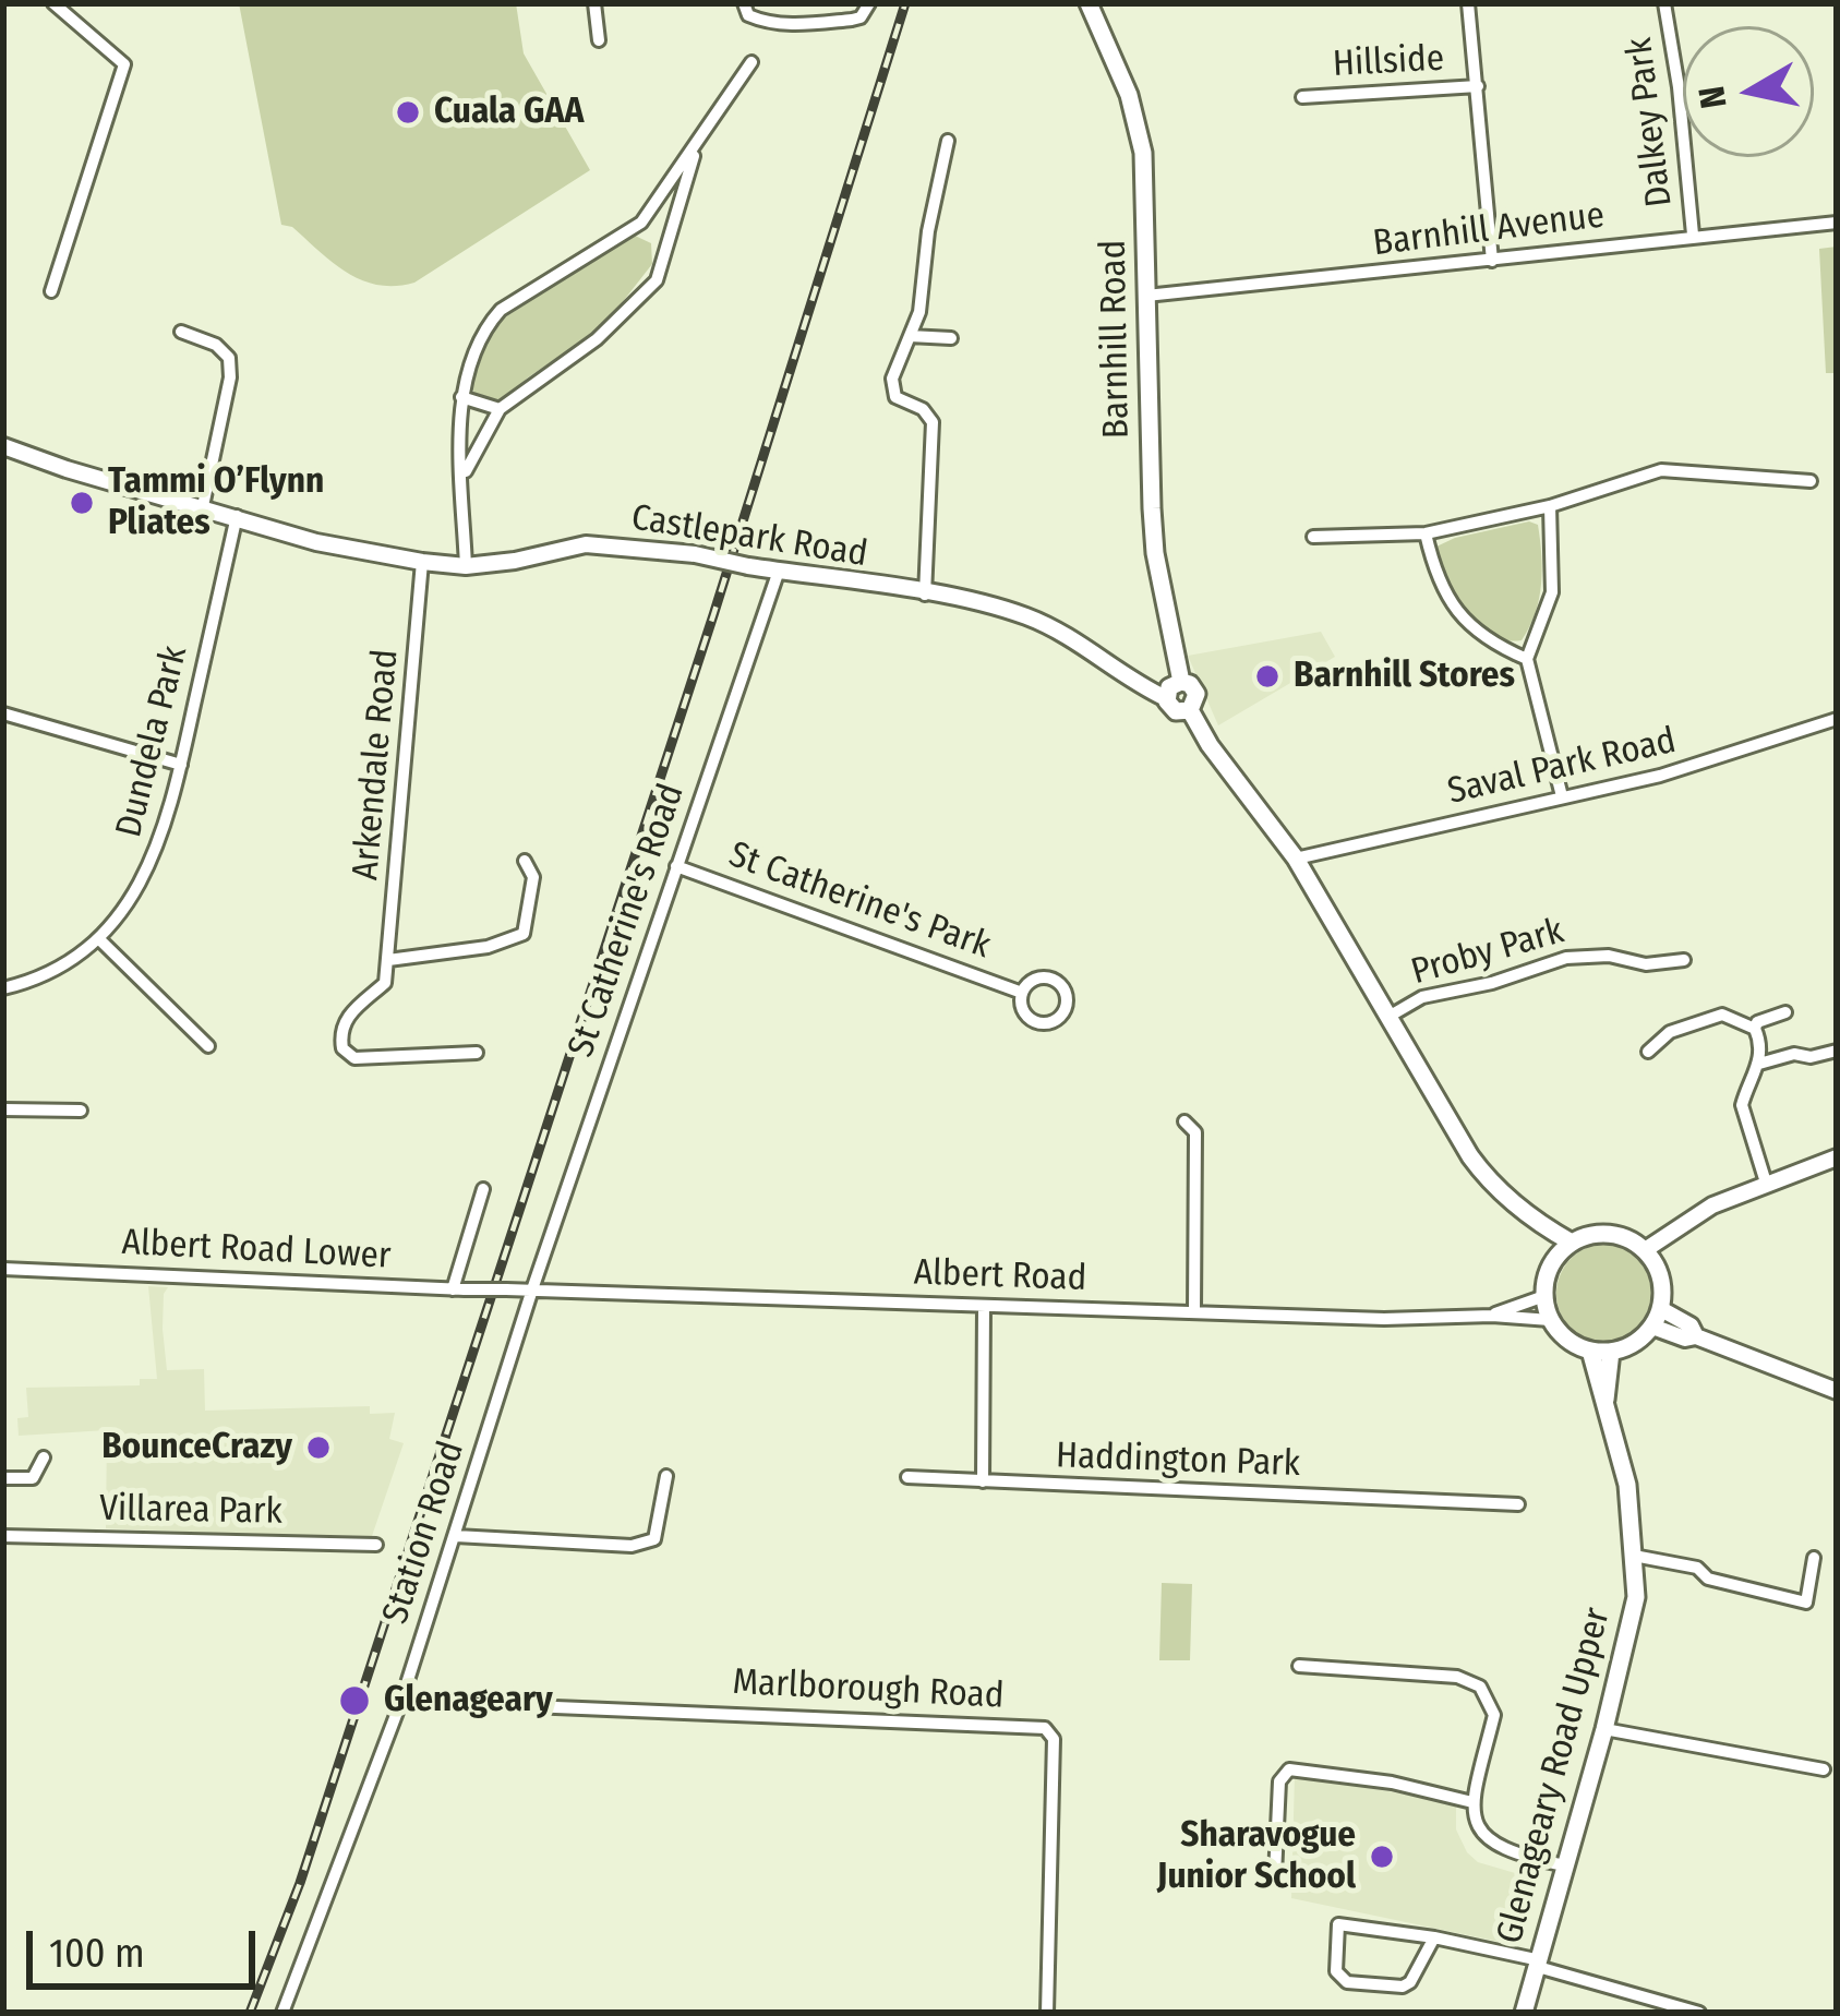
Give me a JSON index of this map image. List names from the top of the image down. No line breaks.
{"streets":{"main road":["Barnhill Road","Glenageary Road Upper"],"street":["Hillside","Dalkey Park","Barnhill Avenue","Castlepark Road","Dundela Park","Arkendale Road","Saval Park Road","St Catherine's Park","St Catherine's Road","Proby Park","Albert Road Lower","Albert Road","Haddington Park","Villarea Park","Station Road","Marlborough Road"]},"crossings":[["Hillside","Barnhill Avenue"],["Dalkey Park","Barnhill Avenue"],["Barnhill Avenue","Barnhill Road"],["Barnhill Road","Castlepark Road"],["Barnhill Road","Saval Park Road"],["Barnhill Road","Proby Park"],["Barnhill Road","Albert Road"],["Barnhill Road","Glenageary Road Upper"],["Castlepark Road","Dundela Park"],["Castlepark Road","Arkendale Road"],["Castlepark Road","St Catherine's Road"],["St Catherine's Park","St Catherine's Road"],["St Catherine's Road","Albert Road"],["St Catherine's Road","Station Road"],["Albert Road Lower","Albert Road"],["Albert Road","Station Road"],["Albert Road","Glenageary Road Upper"],["Station Road","Marlborough Road"]],"places":["Cuala GAA","Tammi O’Flynn Pliates","Barnhill Stores","BounceCrazy","Glenageary","Sharavogue Junior School"],"scale_bar":"100 m","north":"left"}
